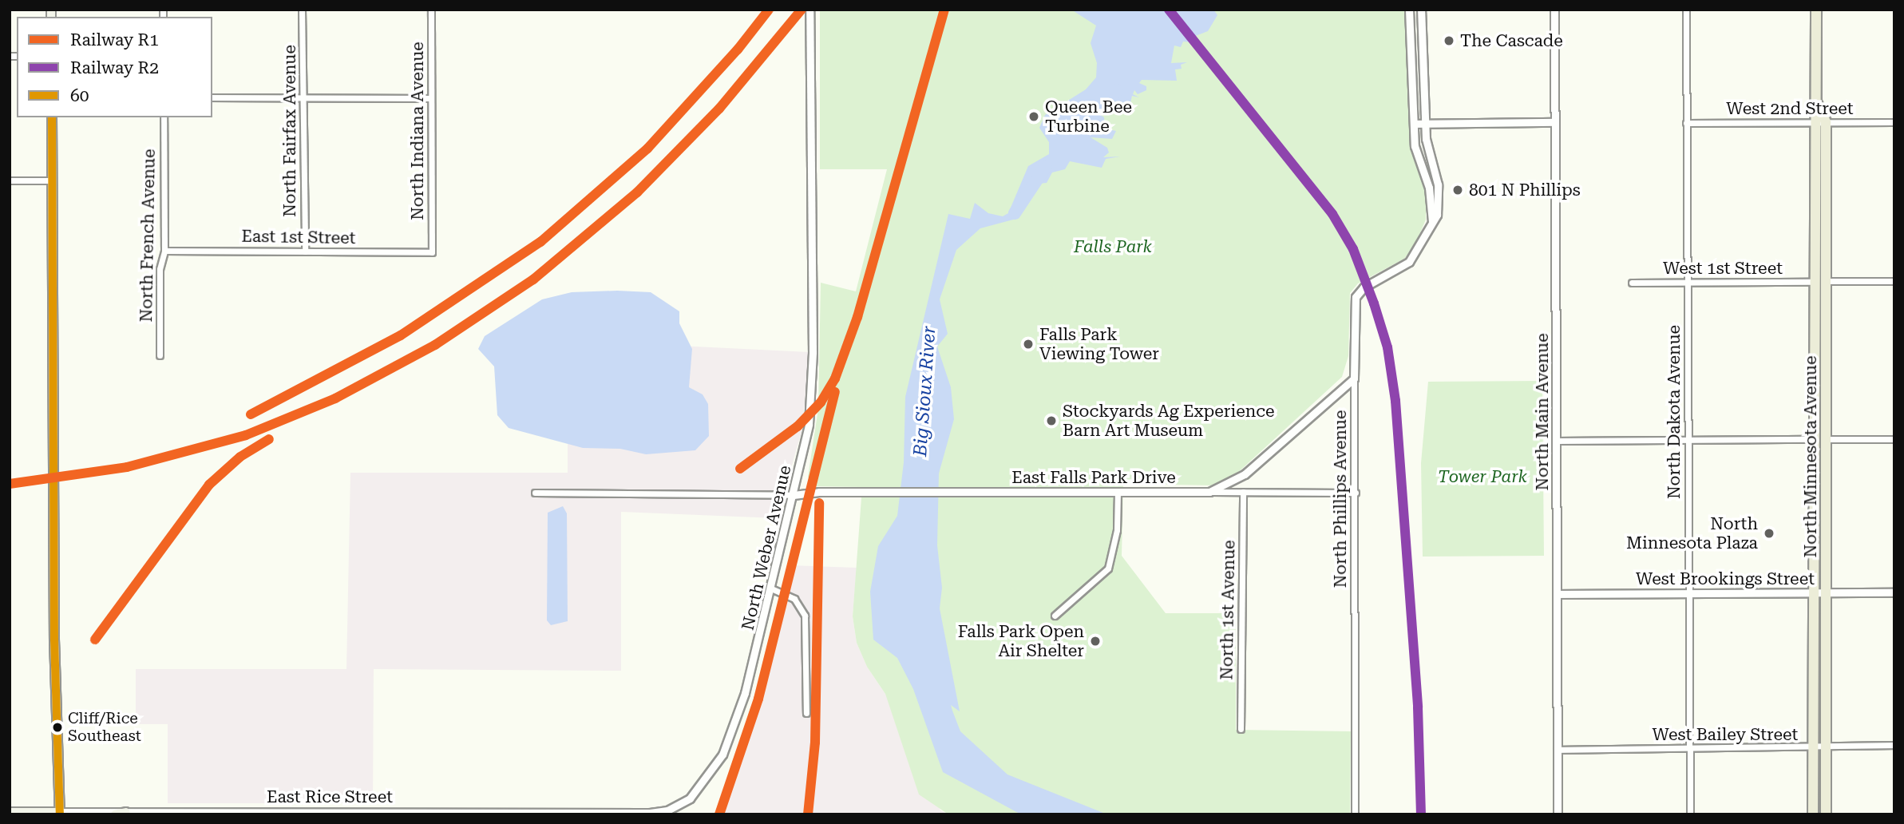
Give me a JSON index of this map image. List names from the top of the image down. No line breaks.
{"streets":{"main road":["North Minnesota Avenue","East Rice Street"],"street":["West 2nd Street","North Fairfax Avenue","North Indiana Avenue","North French Avenue","East 1st Street","West 1st Street","North Main Avenue","North Dakota Avenue","East Falls Park Drive","North Phillips Avenue","North Weber Avenue","West Brookings Street","North 1st Avenue","West Bailey Street"]},"crossings":[["West 2nd Street","North Dakota Avenue"],["West 2nd Street","North Minnesota Avenue"],["North Fairfax Avenue","East 1st Street"],["North Indiana Avenue","East 1st Street"],["North French Avenue","East 1st Street"],["West 1st Street","North Dakota Avenue"],["West 1st Street","North Minnesota Avenue"],["North Main Avenue","West Brookings Street"],["North Main Avenue","West Bailey Street"],["North Dakota Avenue","West Brookings Street"],["North Dakota Avenue","West Bailey Street"],["North Minnesota Avenue","West Brookings Street"],["North Minnesota Avenue","West Bailey Street"],["East Falls Park Drive","North Phillips Avenue"],["East Falls Park Drive","North Weber Avenue"],["North Weber Avenue","East Rice Street"]],"water":["Big Sioux River"],"parks":["Falls Park","Tower Park"],"places":["The Cascade","Queen Bee Turbine","801 N Phillips","Falls Park Viewing Tower","Stockyards Ag Experience Barn Art Museum","North Minnesota Plaza","Falls Park Open Air Shelter","Cliff/Rice Southeast"],"lines":["rail line R1","rail line R2","transit line 60"],"legend":["Railway R1","Railway R2","60"]}
